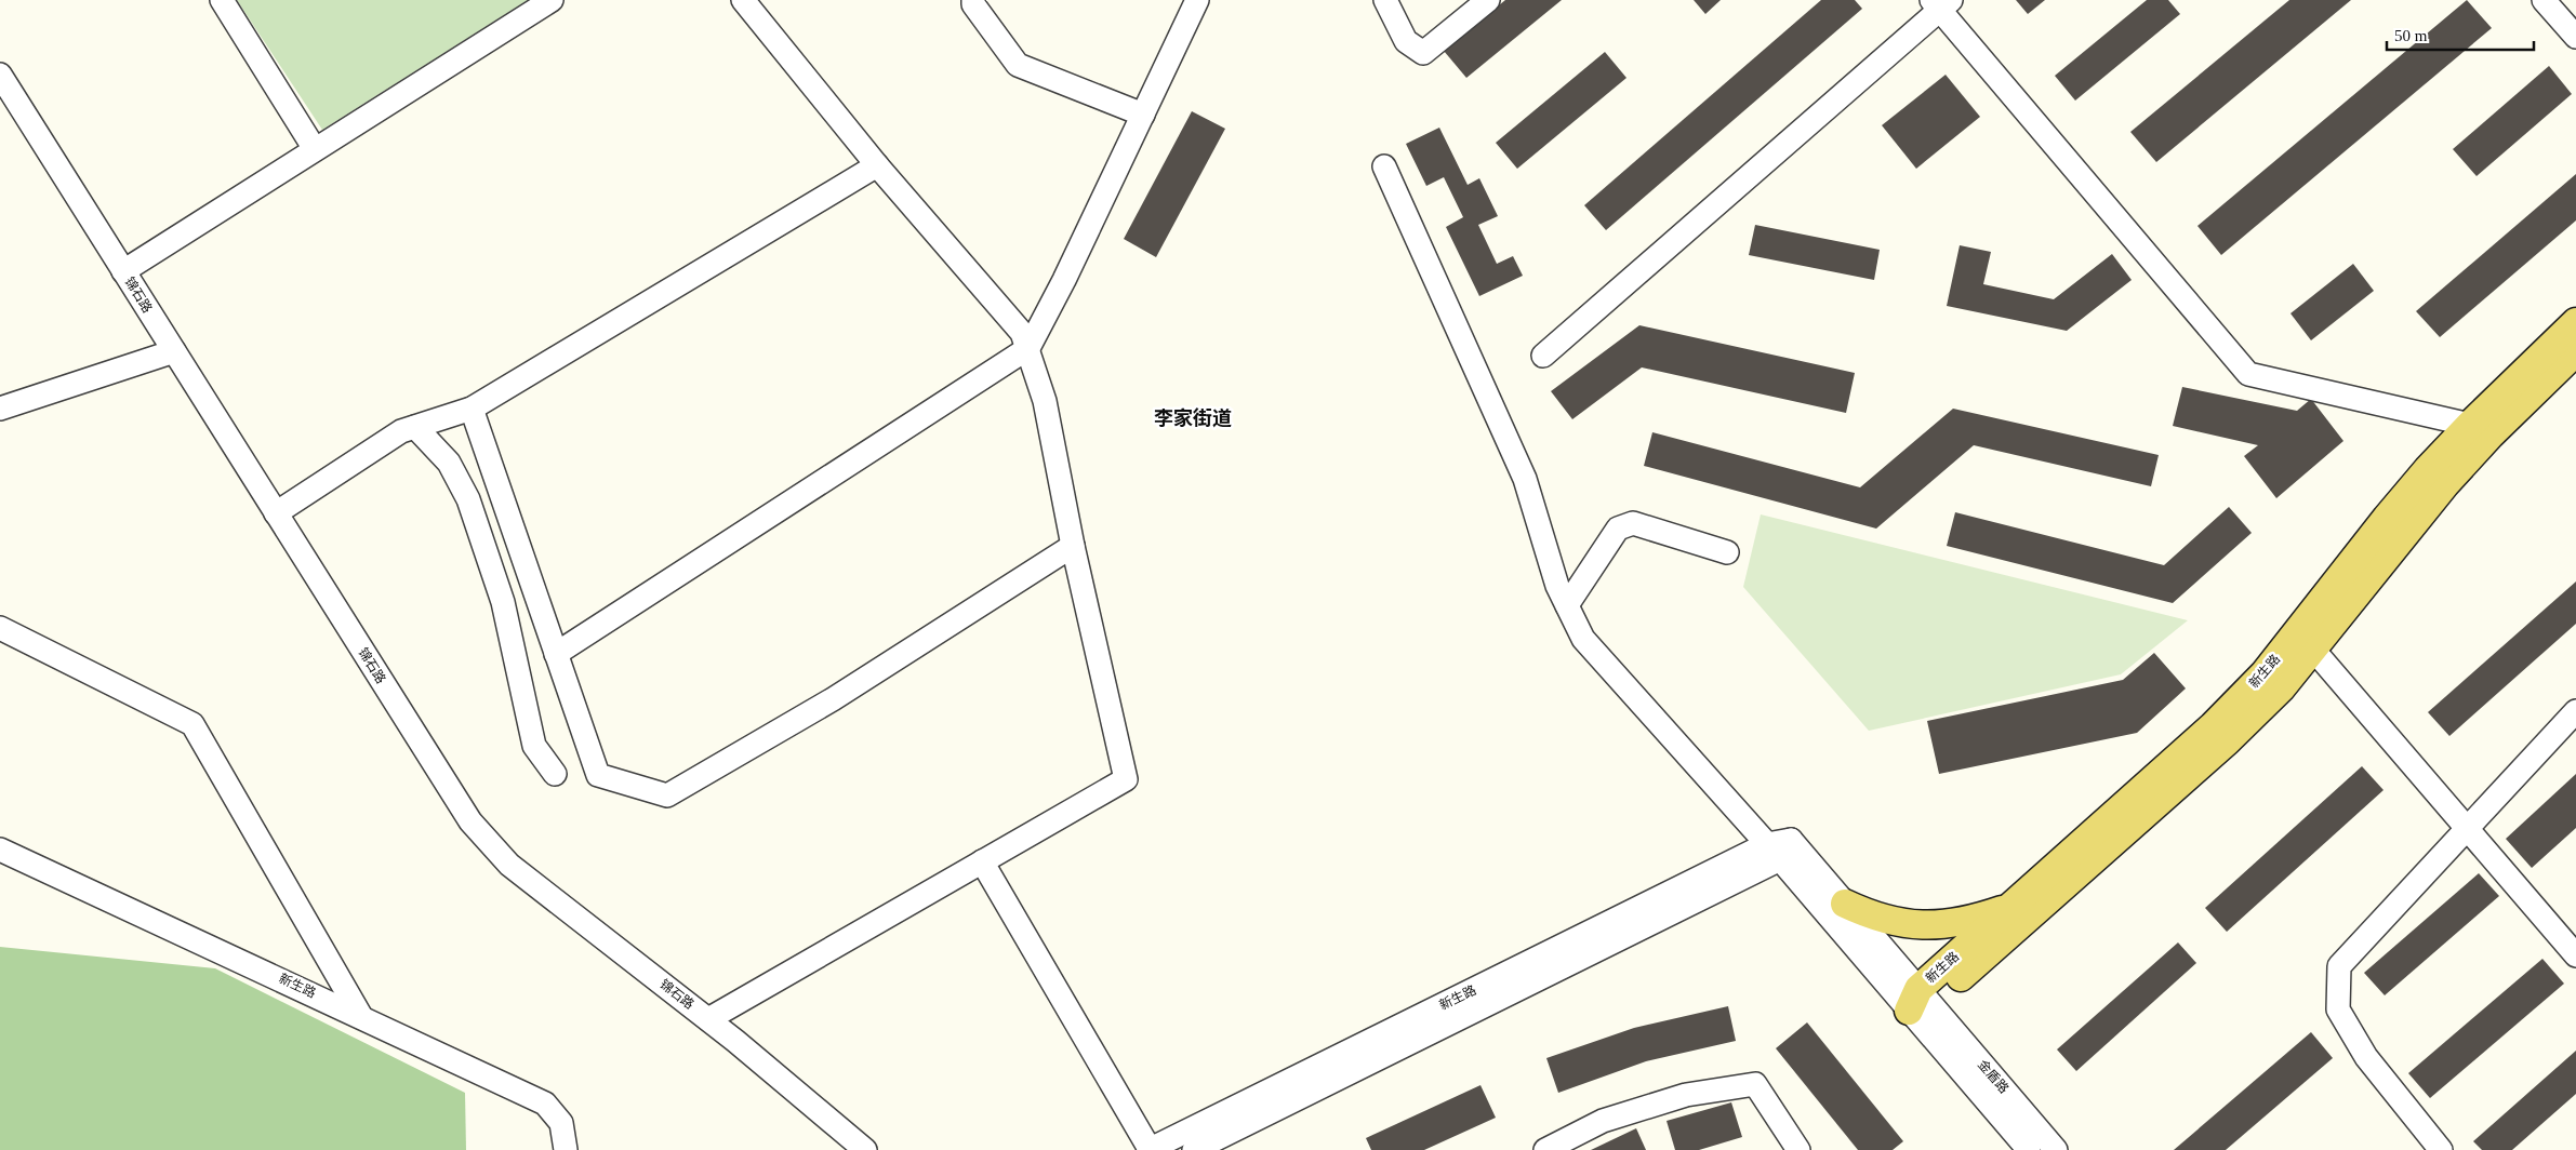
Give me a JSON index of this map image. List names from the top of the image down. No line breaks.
{"streets":{"main road":["新生路"],"street":["锦石路","金盾路"]},"crossings":[["新生路","金盾路"]],"districts":["李家街道"],"scale_bar":"50 m"}
